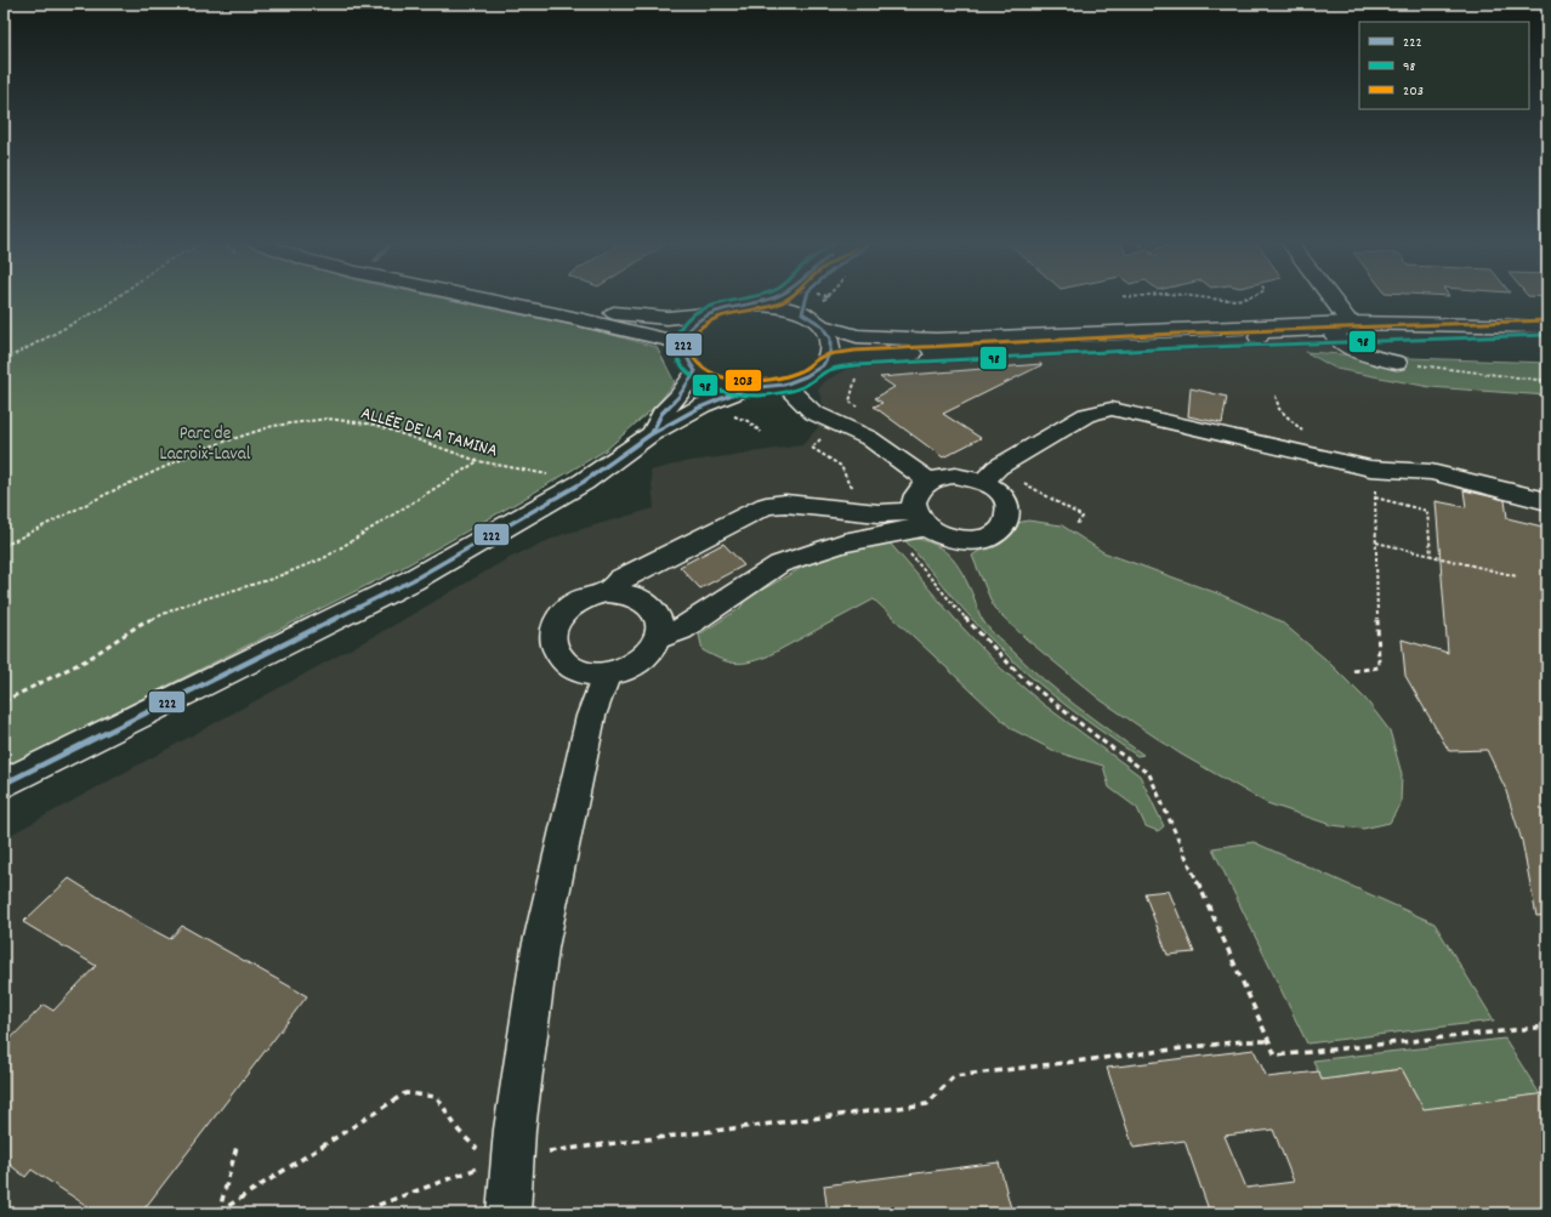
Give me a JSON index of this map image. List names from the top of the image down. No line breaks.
{"streets":{"path":["ALLÉE DE LA TAMINA"]},"parks":["Parc de Lacroix-Laval"],"lines":["transit line 222","transit line 98","transit line 203"],"legend":["222","98","203"]}
